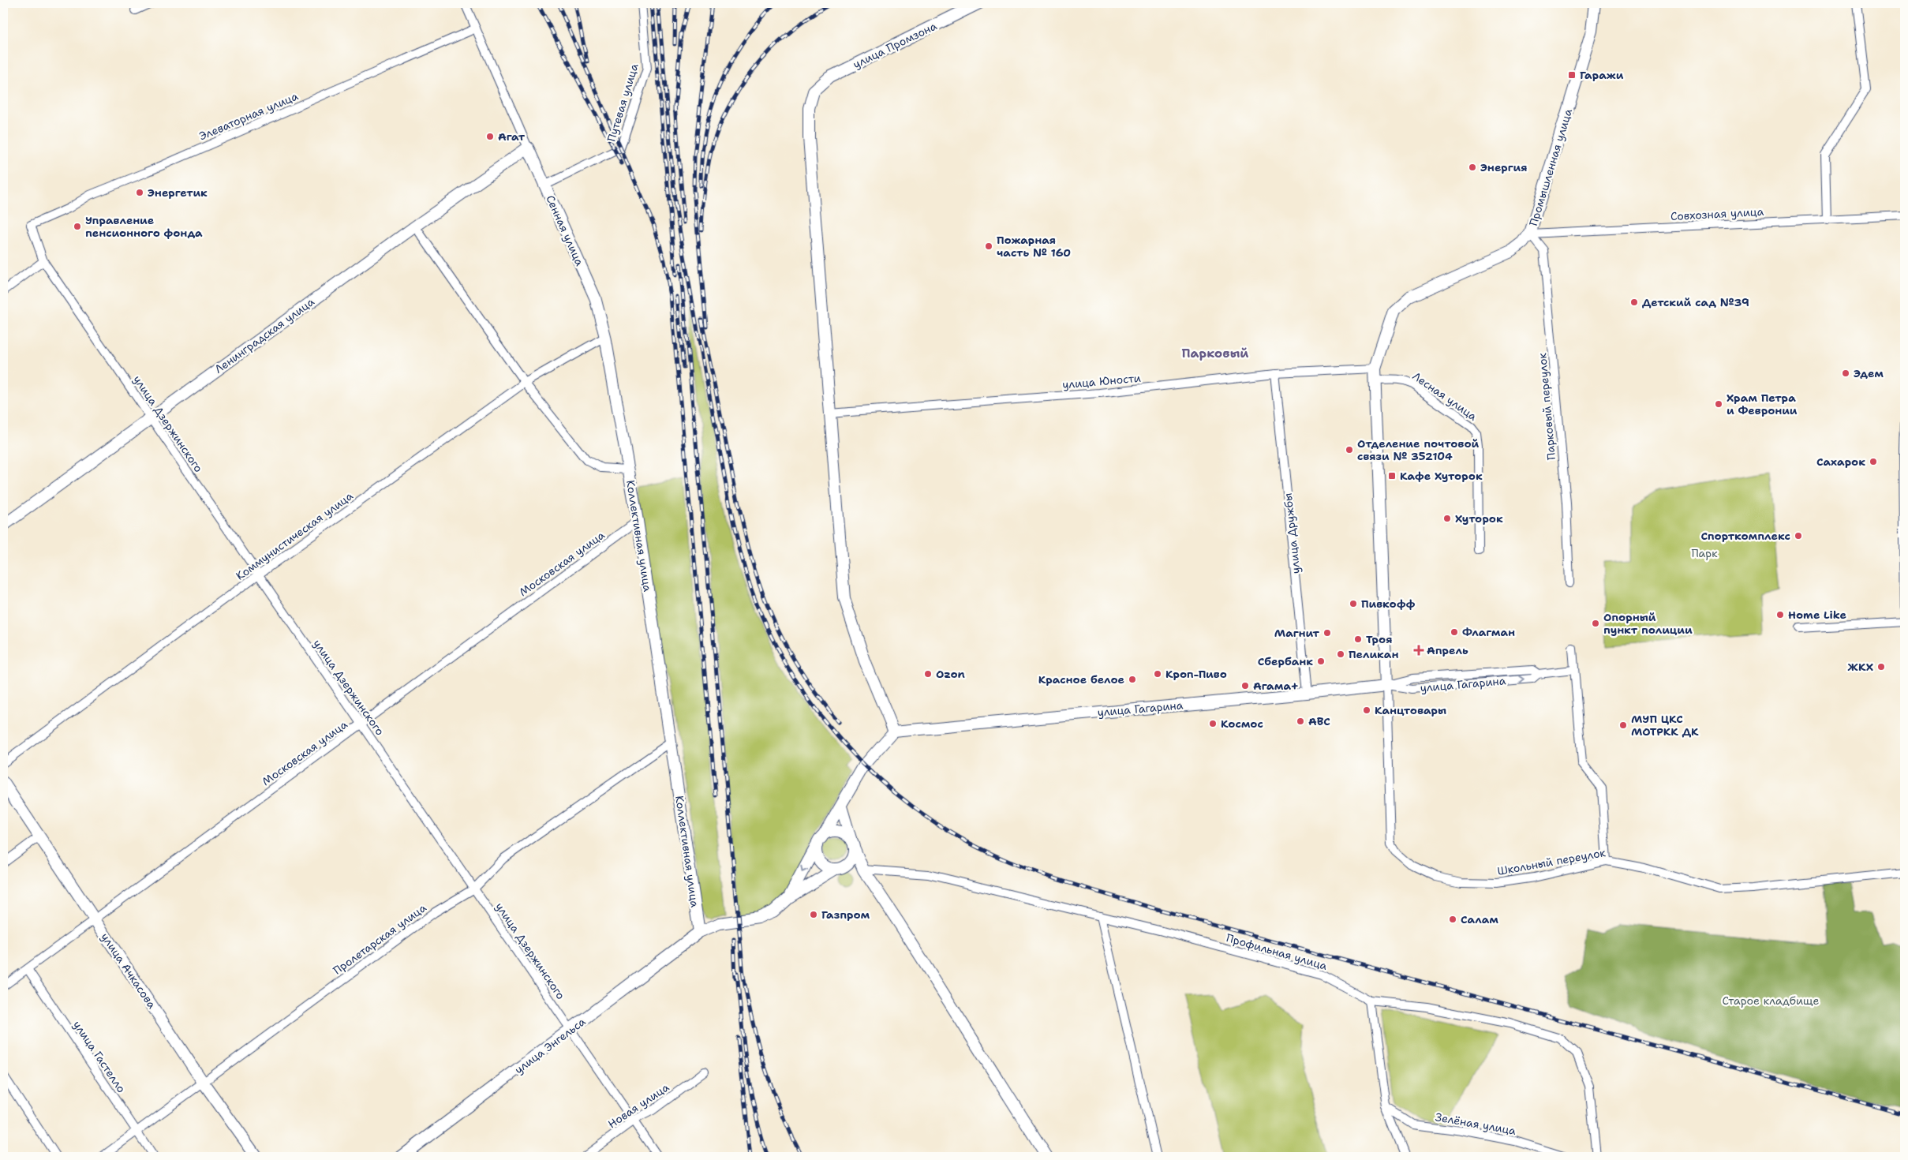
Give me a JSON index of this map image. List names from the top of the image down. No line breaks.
{"streets":{"main road":["улица Промзона","Промышленная улица","Сенная улица","Ленинградская улица","Коллективная улица","улица Гагарина","улица Ачкасова","улица Энгельса"],"street":["Путевая улица","Элеваторная улица","Совхозная улица","улица Юности","Лесная улица","Парковый переулок","улица Дзержинского","улица Дружбы","Коммунистическая улица","Московская улица","Школьный переулок","Пролетарская улица","Профильная улица","улица Гастелло","Новая улица","Зелёная улица"]},"crossings":[["улица Промзона","улица Юности"],["Путевая улица","Сенная улица"],["Элеваторная улица","Сенная улица"],["Элеваторная улица","улица Дзержинского"],["Промышленная улица","Совхозная улица"],["Промышленная улица","улица Юности"],["Промышленная улица","Парковый переулок"],["Совхозная улица","Парковый переулок"],["Сенная улица","Ленинградская улица"],["Сенная улица","Коммунистическая улица"],["Сенная улица","Коллективная улица"],["Ленинградская улица","улица Дзержинского"],["Ленинградская улица","Коллективная улица"],["улица Юности","улица Дружбы"],["улица Дзержинского","Коммунистическая улица"],["улица Дзержинского","Московская улица"],["улица Дзержинского","Пролетарская улица"],["улица Дзержинского","улица Энгельса"],["улица Дзержинского","Новая улица"],["улица Дружбы","улица Гагарина"],["Коммунистическая улица","Коллективная улица"],["Коллективная улица","Московская улица"],["Коллективная улица","Пролетарская улица"],["Коллективная улица","улица Энгельса"],["Московская улица","улица Ачкасова"],["Московская улица","улица Гастелло"],["улица Гагарина","Школьный переулок"],["Пролетарская улица","улица Ачкасова"],["Пролетарская улица","улица Гастелло"]],"districts":["Парковый"],"parks":["Парк","Старое кладбище"],"places":{"transit":["Гаражи","Кафе Хуторок"],"other":["Агат","Энергия","Энергетик","Управление пенсионного фонда","Пожарная часть № 160","Детский сад №39","Эдем","Храм Петра и Февронии","Отделение почтовой связи № 352104","Сахарок","Хуторок","Спорткомплекс","Пивкофф","Home Like","Опорный пункт полиции","Флагман","Магнит","Троя","Пеликан","Сбербанк","ЖКХ","Ozon","Кроп-Пиво","Красное белое","Агама+","Канцтовары","ABC","Космос","МУП ЦКС МОТРКК ДК","Газпром","Салам"],"health":["Апрель"]}}
